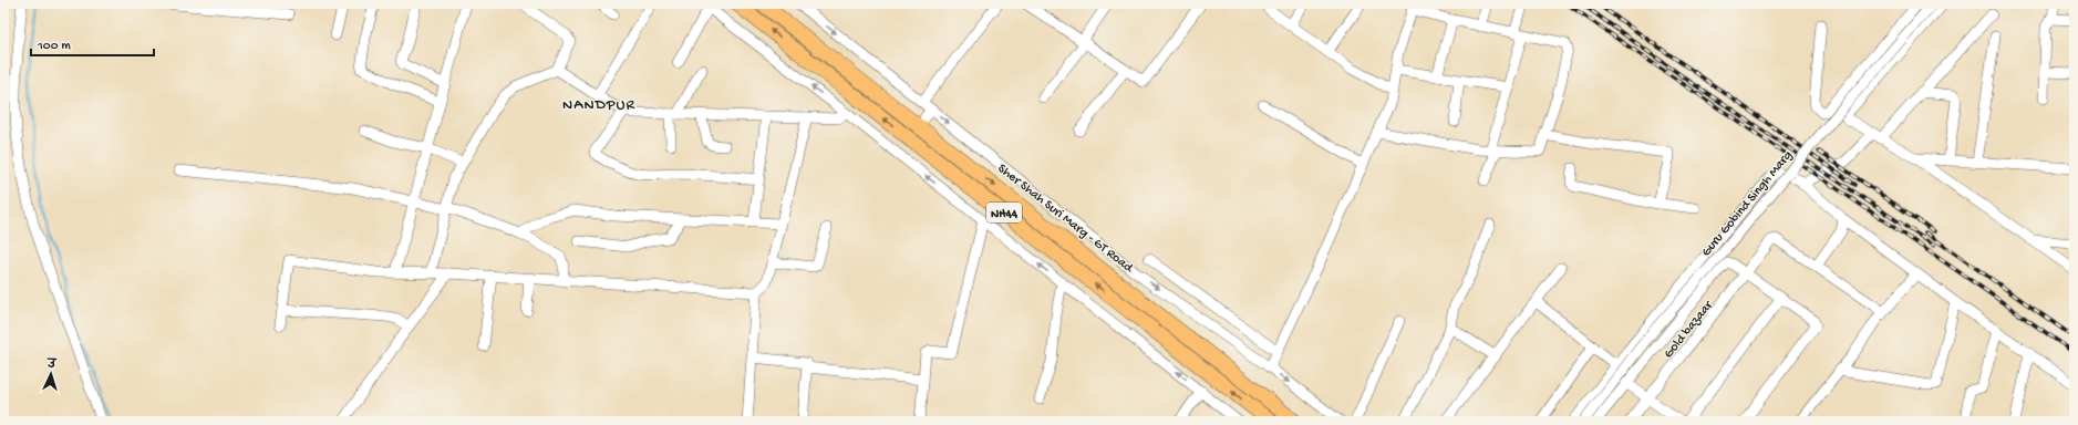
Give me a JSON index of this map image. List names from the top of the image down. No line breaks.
{"streets":{"highway":["NH44","Sher Shah Suri Marg - GT Road"],"street":["Guru Gobind Singh Marg","Gold bazaar"]},"districts":["NANDPUR"],"scale_bar":"100 m","north":"top"}
